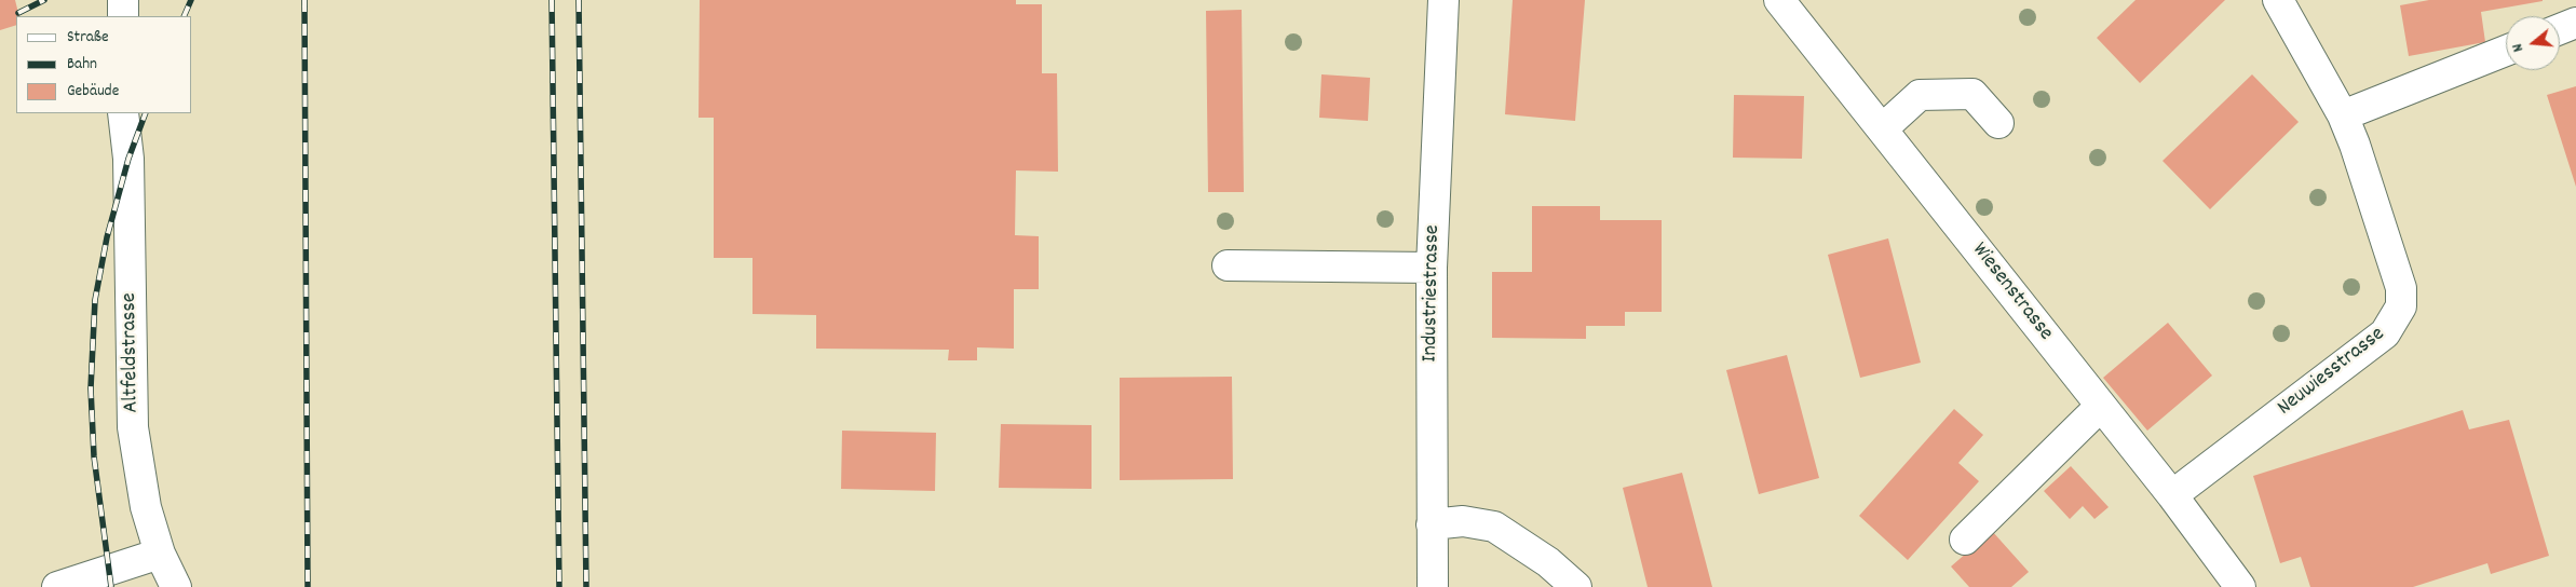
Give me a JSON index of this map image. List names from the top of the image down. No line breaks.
{"streets":{"street":["Wiesenstrasse","Industriestrasse","Altfeldstrasse","Neuwiesstrasse"]},"crossings":[["Wiesenstrasse","Neuwiesstrasse"]],"legend":["Straße","Bahn","Gebäude"],"north":"left"}
